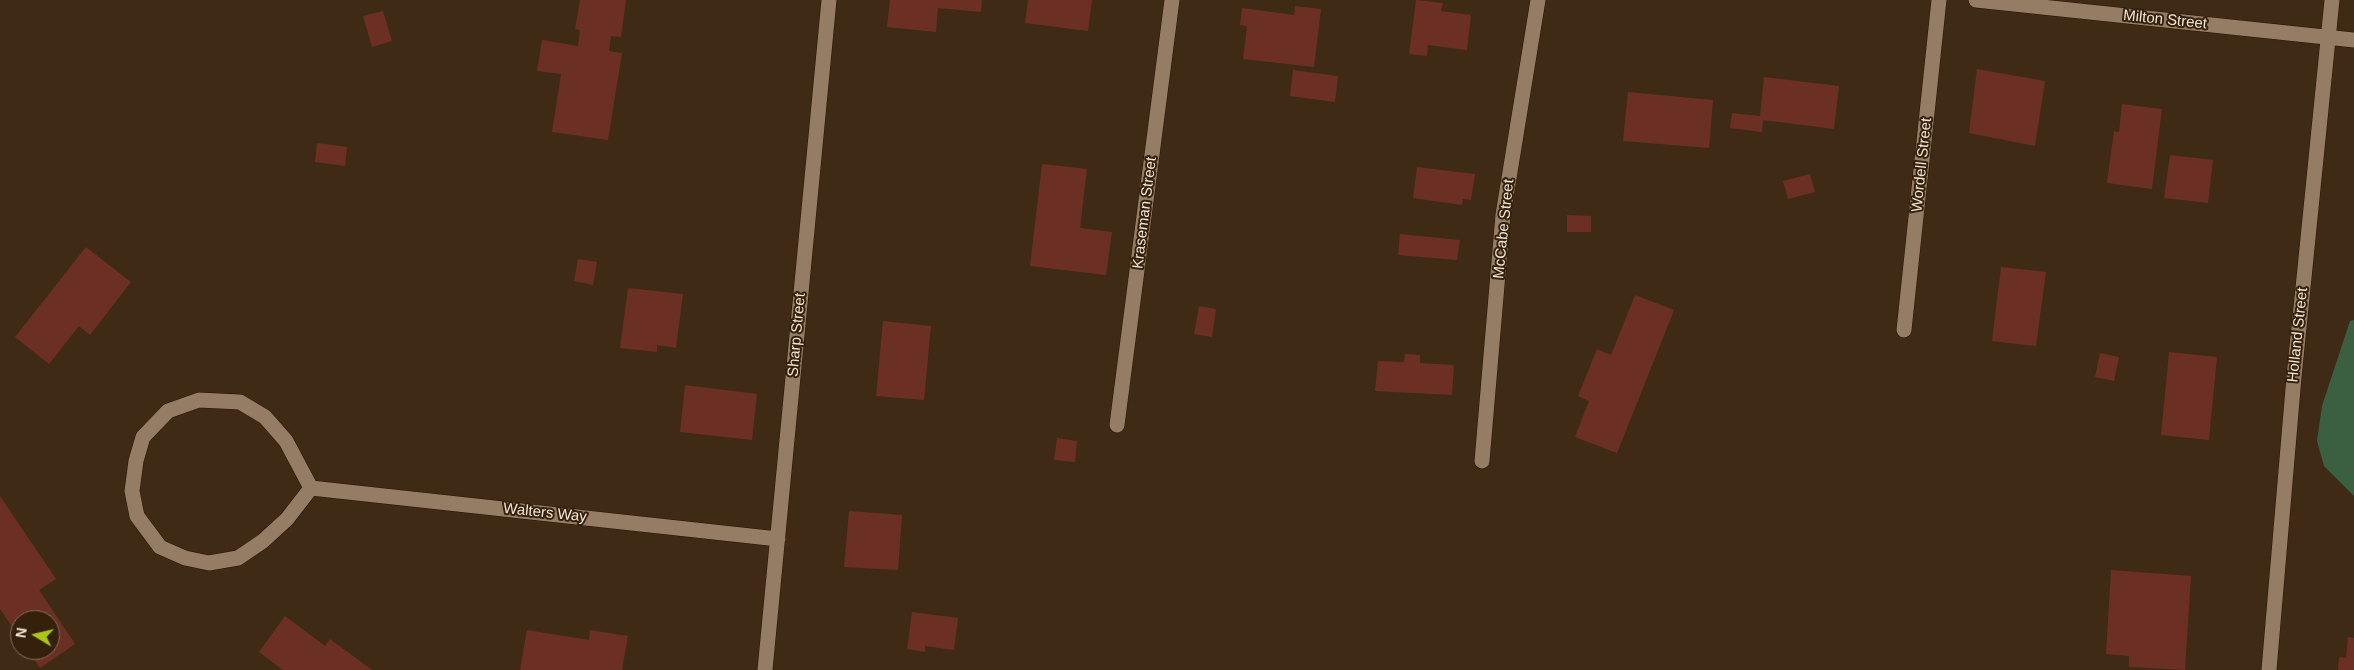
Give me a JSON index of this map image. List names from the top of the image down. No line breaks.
{"streets":{"street":["Milton Street","Wordell Street","Kraseman Street","McCabe Street","Sharp Street","Holland Street","Walters Way"]},"crossings":[["Milton Street","Holland Street"],["Sharp Street","Walters Way"]],"north":"left"}
